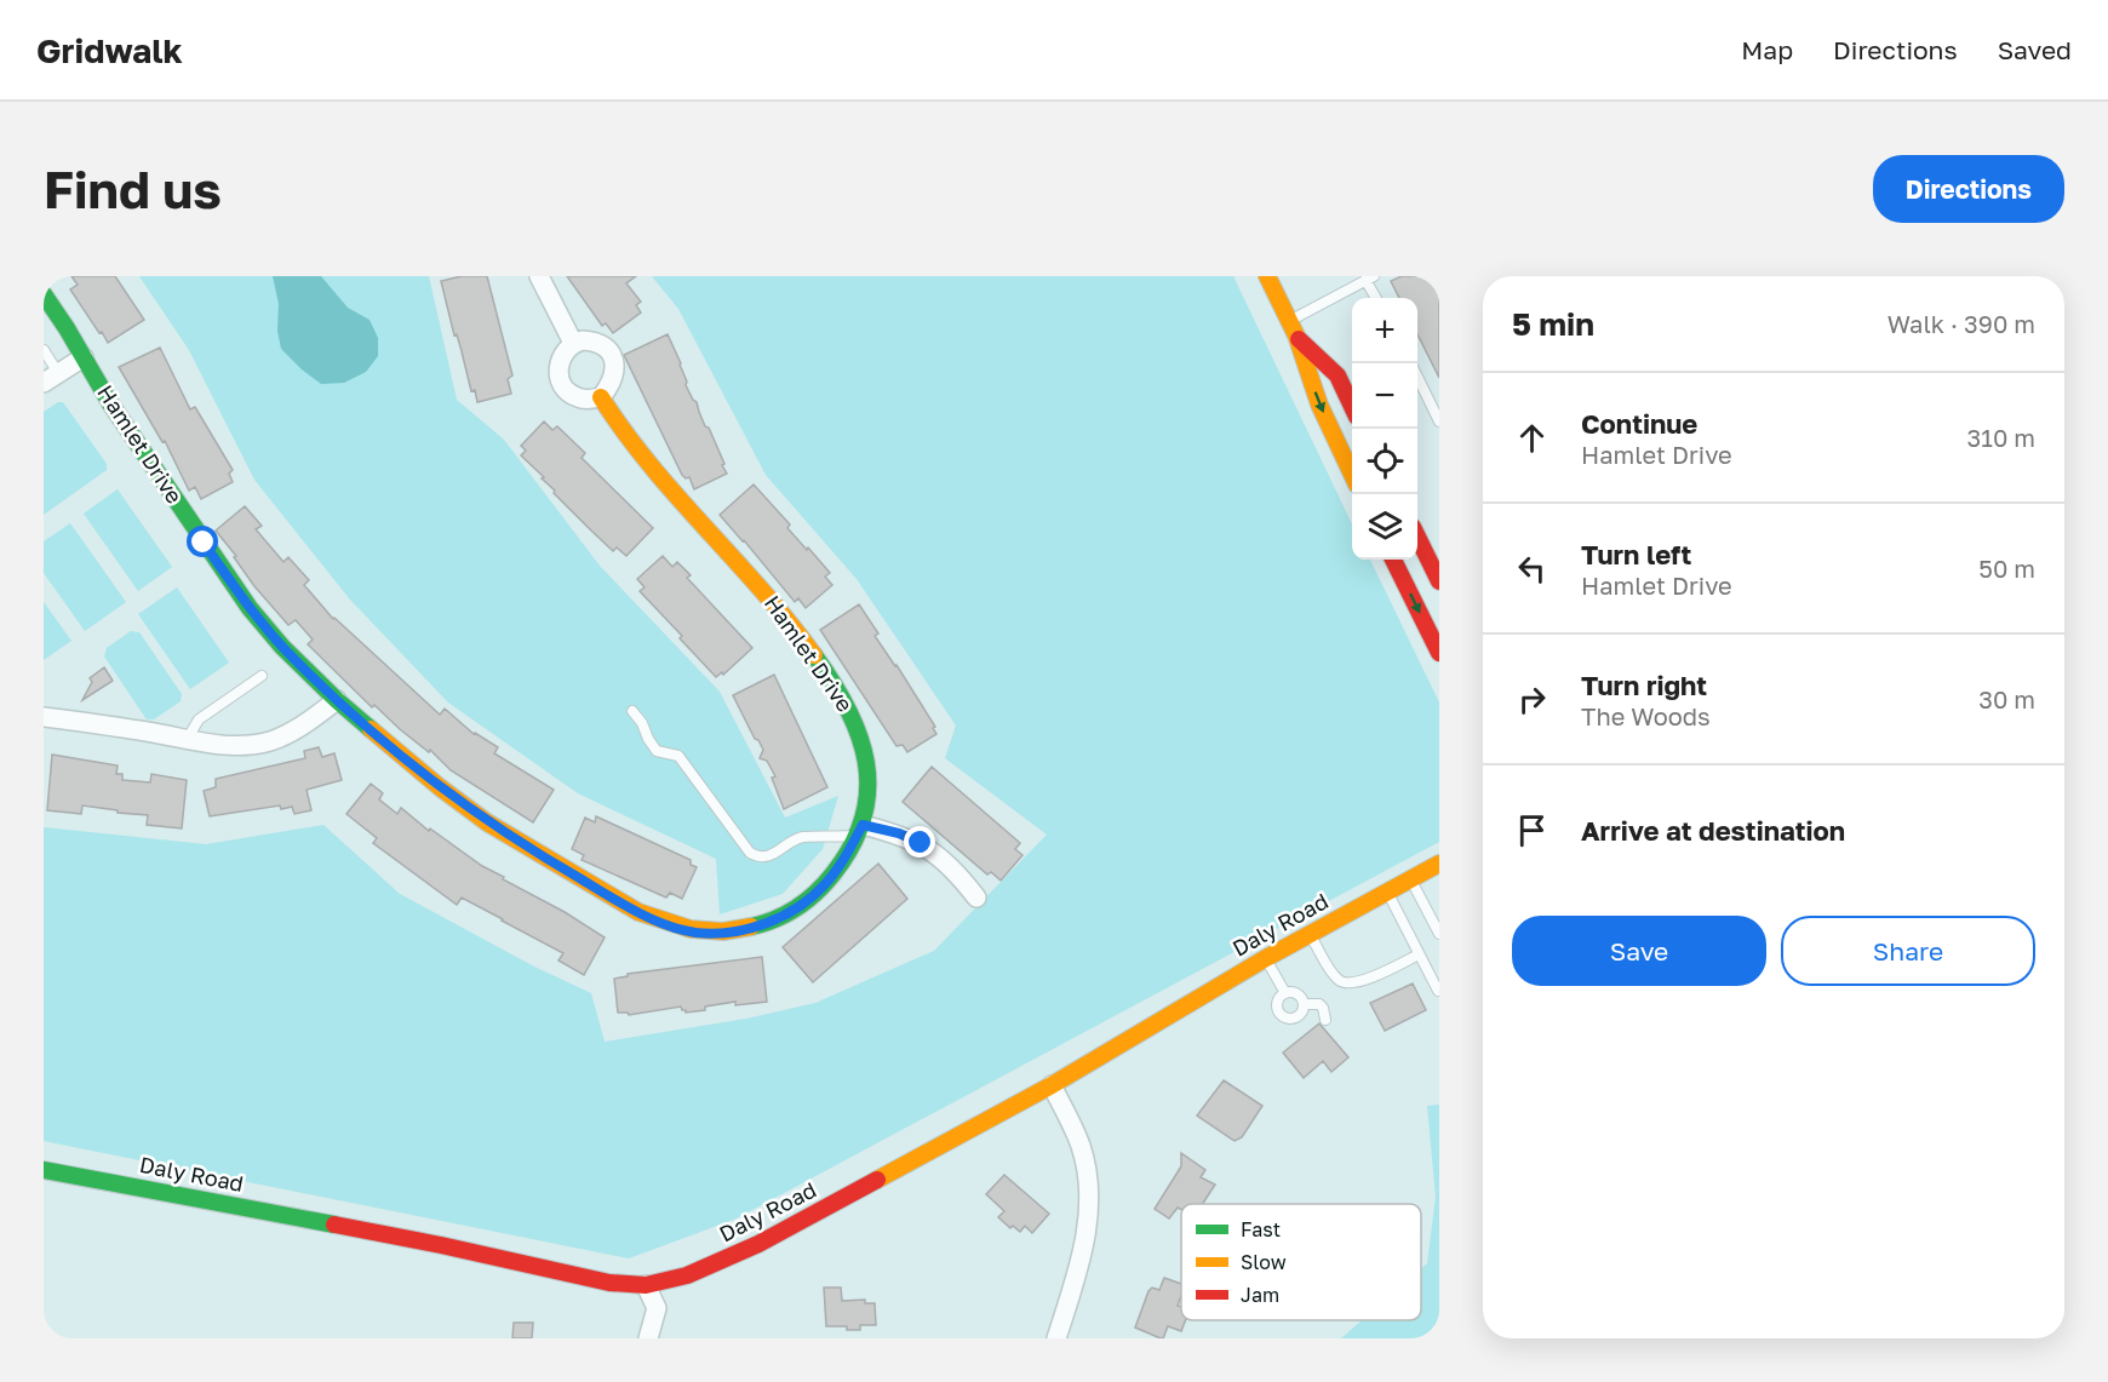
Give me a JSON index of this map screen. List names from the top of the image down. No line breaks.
{"streets":{"main road":["Hamlet Drive","Daly Road"]},"legend":["Fast","Slow","Jam"],"page":{"header":"Gridwalk","nav":["Map","Directions","Saved"],"buttons":["Directions",["Save","Share"]],"title":"Find us","heading":["5 min","Walk · 390 m"],"map_buttons":["+","−"],"list":[["Continue","Hamlet Drive","310 m"],["Turn left","Hamlet Drive","50 m"],["Turn right","The Woods","30 m"],"Arrive at destination"]}}
